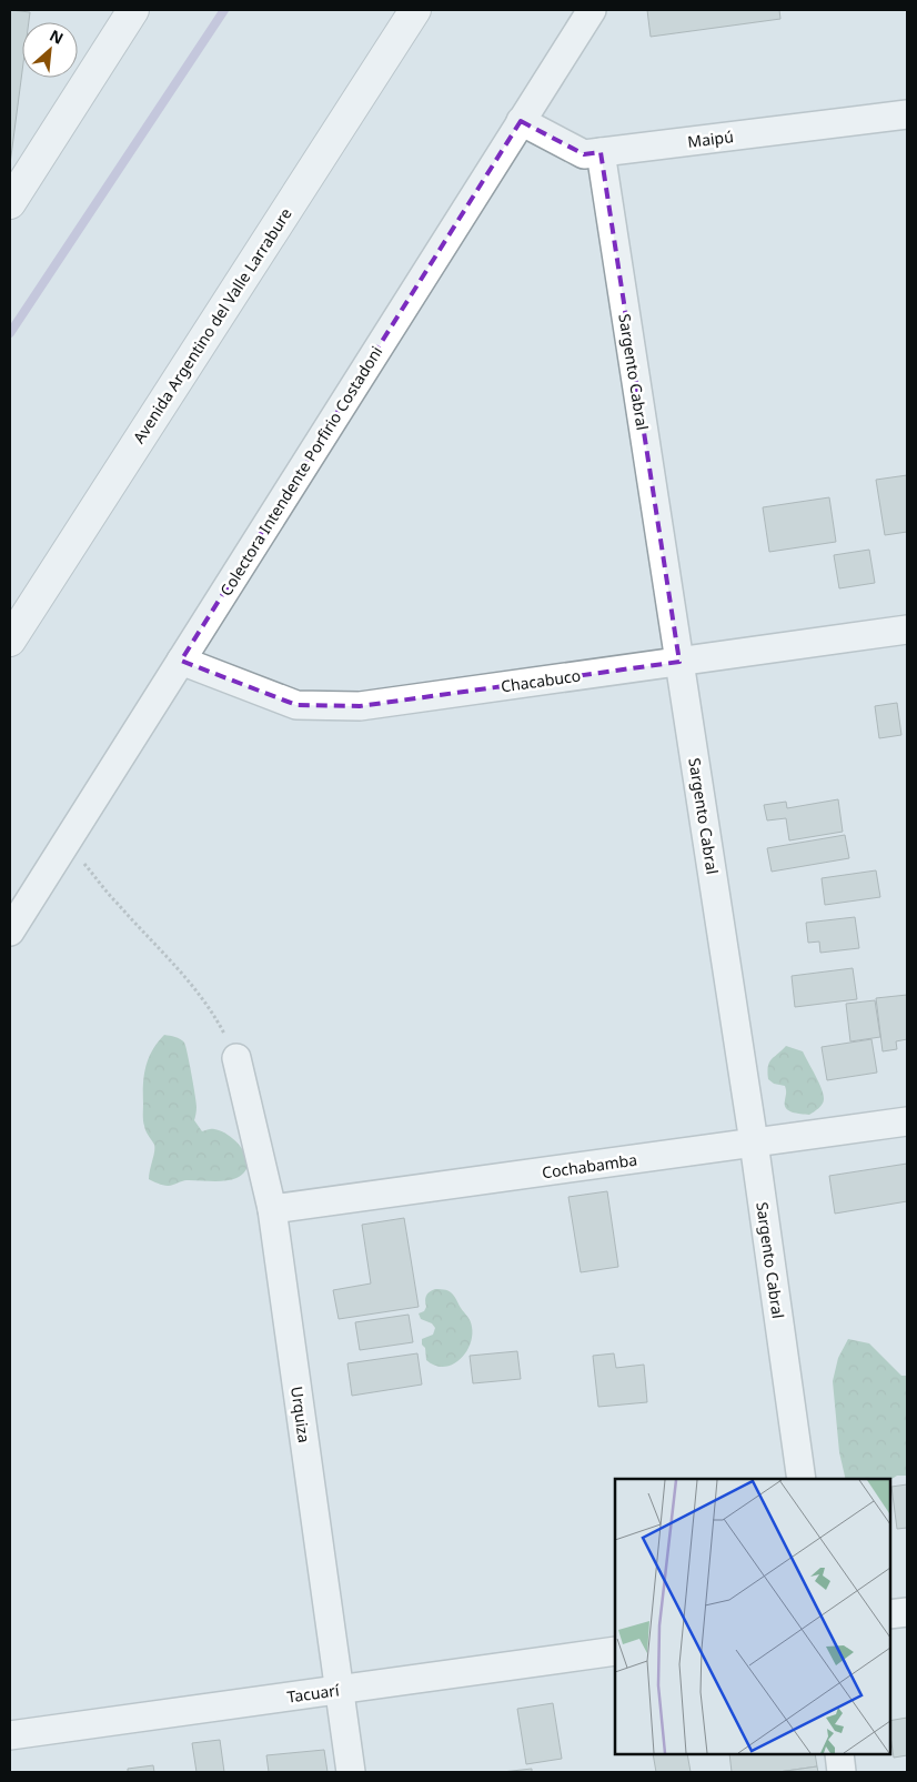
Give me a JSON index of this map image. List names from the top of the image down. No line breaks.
{"streets":{"main road":["Avenida Argentino del Valle Larrabure"],"street":["Maipú","Sargento Cabral","Colectora Intendente Porfirio Costadoni","Chacabuco","Cochabamba","Urquiza","Tacuarí"]},"crossings":[["Maipú","Sargento Cabral"],["Maipú","Colectora Intendente Porfirio Costadoni"],["Sargento Cabral","Chacabuco"],["Sargento Cabral","Cochabamba"],["Colectora Intendente Porfirio Costadoni","Chacabuco"],["Cochabamba","Urquiza"],["Urquiza","Tacuarí"]],"north":"top right"}
